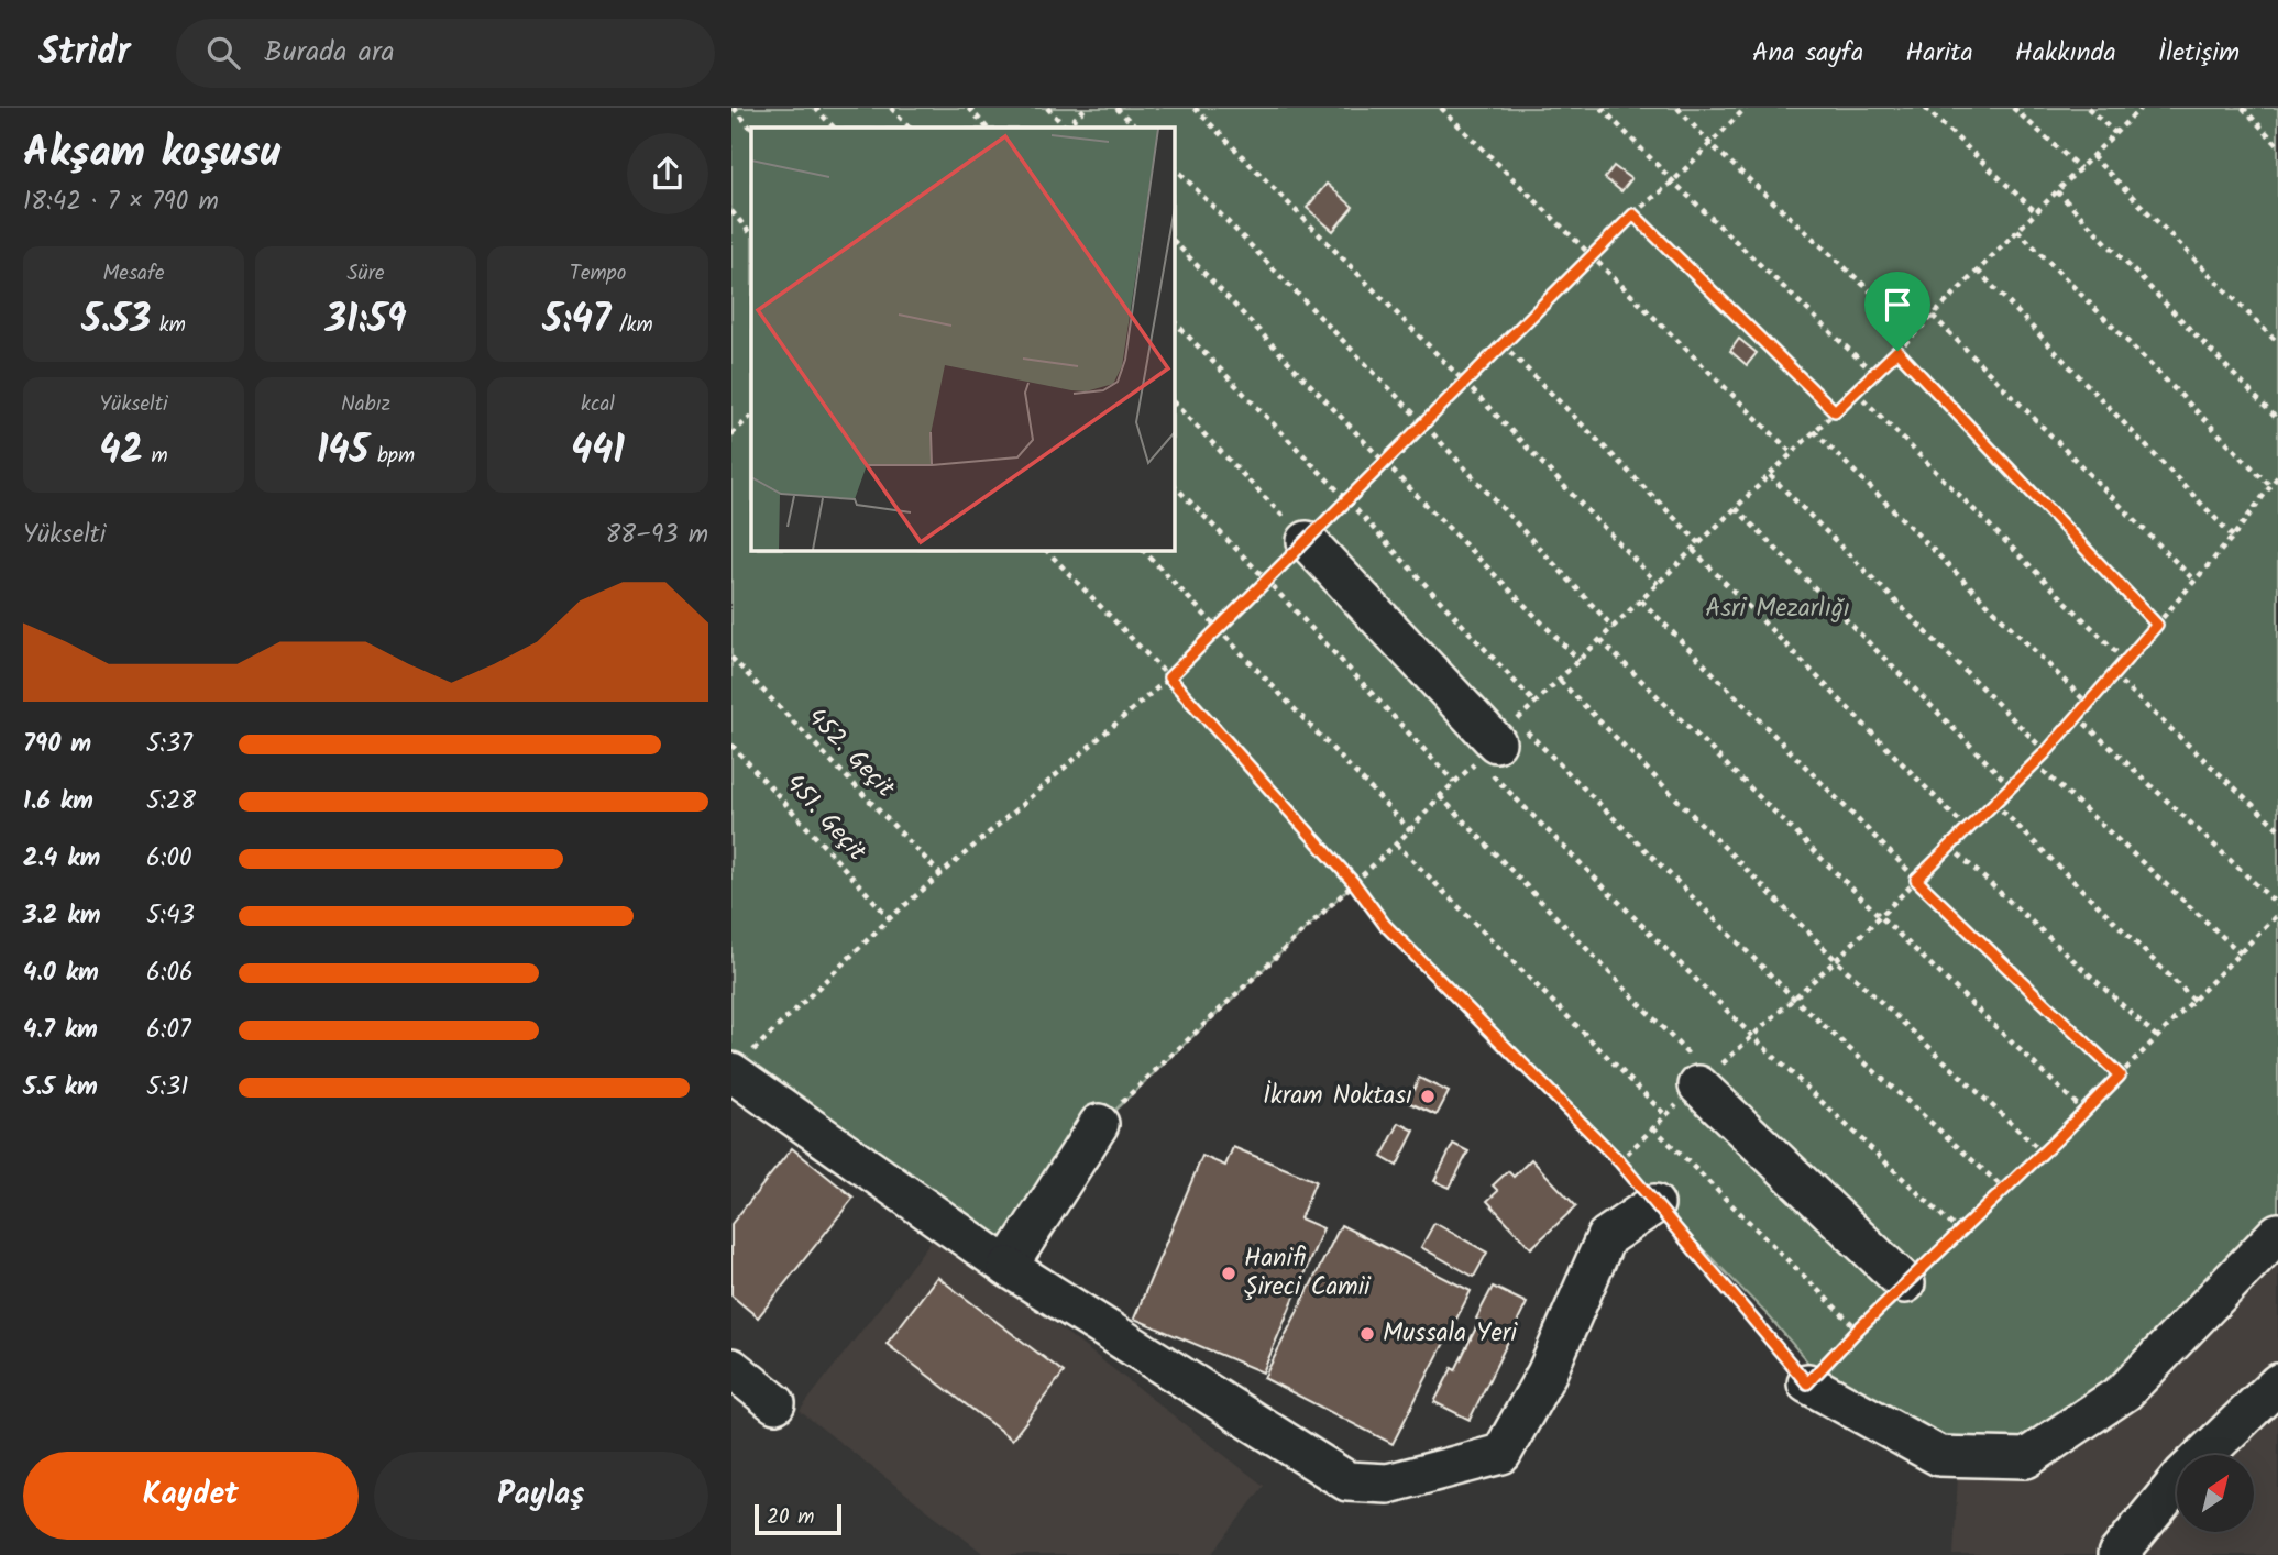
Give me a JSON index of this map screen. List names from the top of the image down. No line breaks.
{"streets":{"path":["452. Geçit","451. Geçit"]},"parks":["Asri Mezarlığı"],"places":["İkram Noktası","Hanifi Şireci Camii","Mussala Yeri"],"scale_bar":"20 m","north":"top right","page":{"header":"Stridr","search":"Burada ara","nav":["Ana sayfa","Harita","Hakkında","İletişim"],"heading":["Akşam koşusu","18:42 · 7 × 790 m"],"stats":[["Mesafe","5.53 km"],["Süre","31:59"],["Tempo","5:47 /km"],["Yükselti","42 m"],["Nabız","145 bpm"],["kcal","441"]],"chart":["Yükselti","88–93 m"],"list":[{"name":"790 m","note":"5:37"},{"name":"1.6 km","note":"5:28"},{"name":"2.4 km","note":"6:00"},{"name":"3.2 km","note":"5:43"},{"name":"4.0 km","note":"6:06"},{"name":"4.7 km","note":"6:07"},{"name":"5.5 km","note":"5:31"}],"buttons":["Kaydet","Paylaş"],"scale":"20 m"}}
